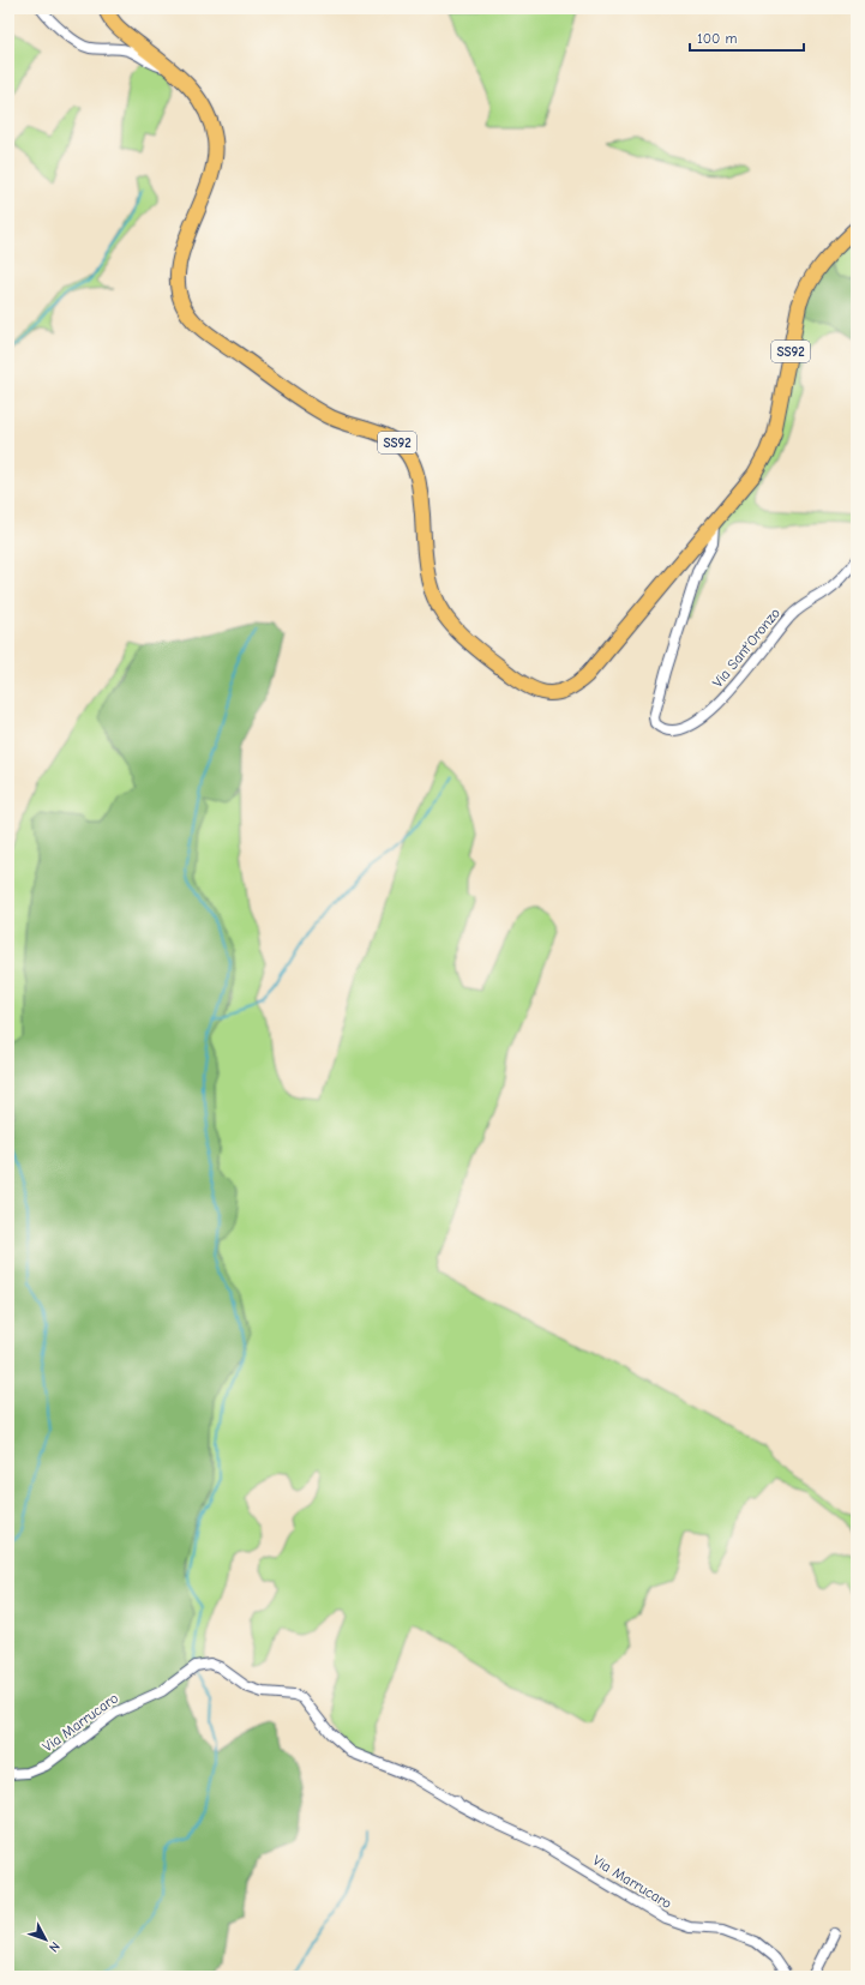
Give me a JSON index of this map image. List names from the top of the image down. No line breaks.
{"streets":{"main road":["SS92"],"street":["Via Sant'Oronzo","Via Marrucaro"]},"crossings":[["SS92","Via Sant'Oronzo"]],"scale_bar":"100 m","north":"bottom right"}
